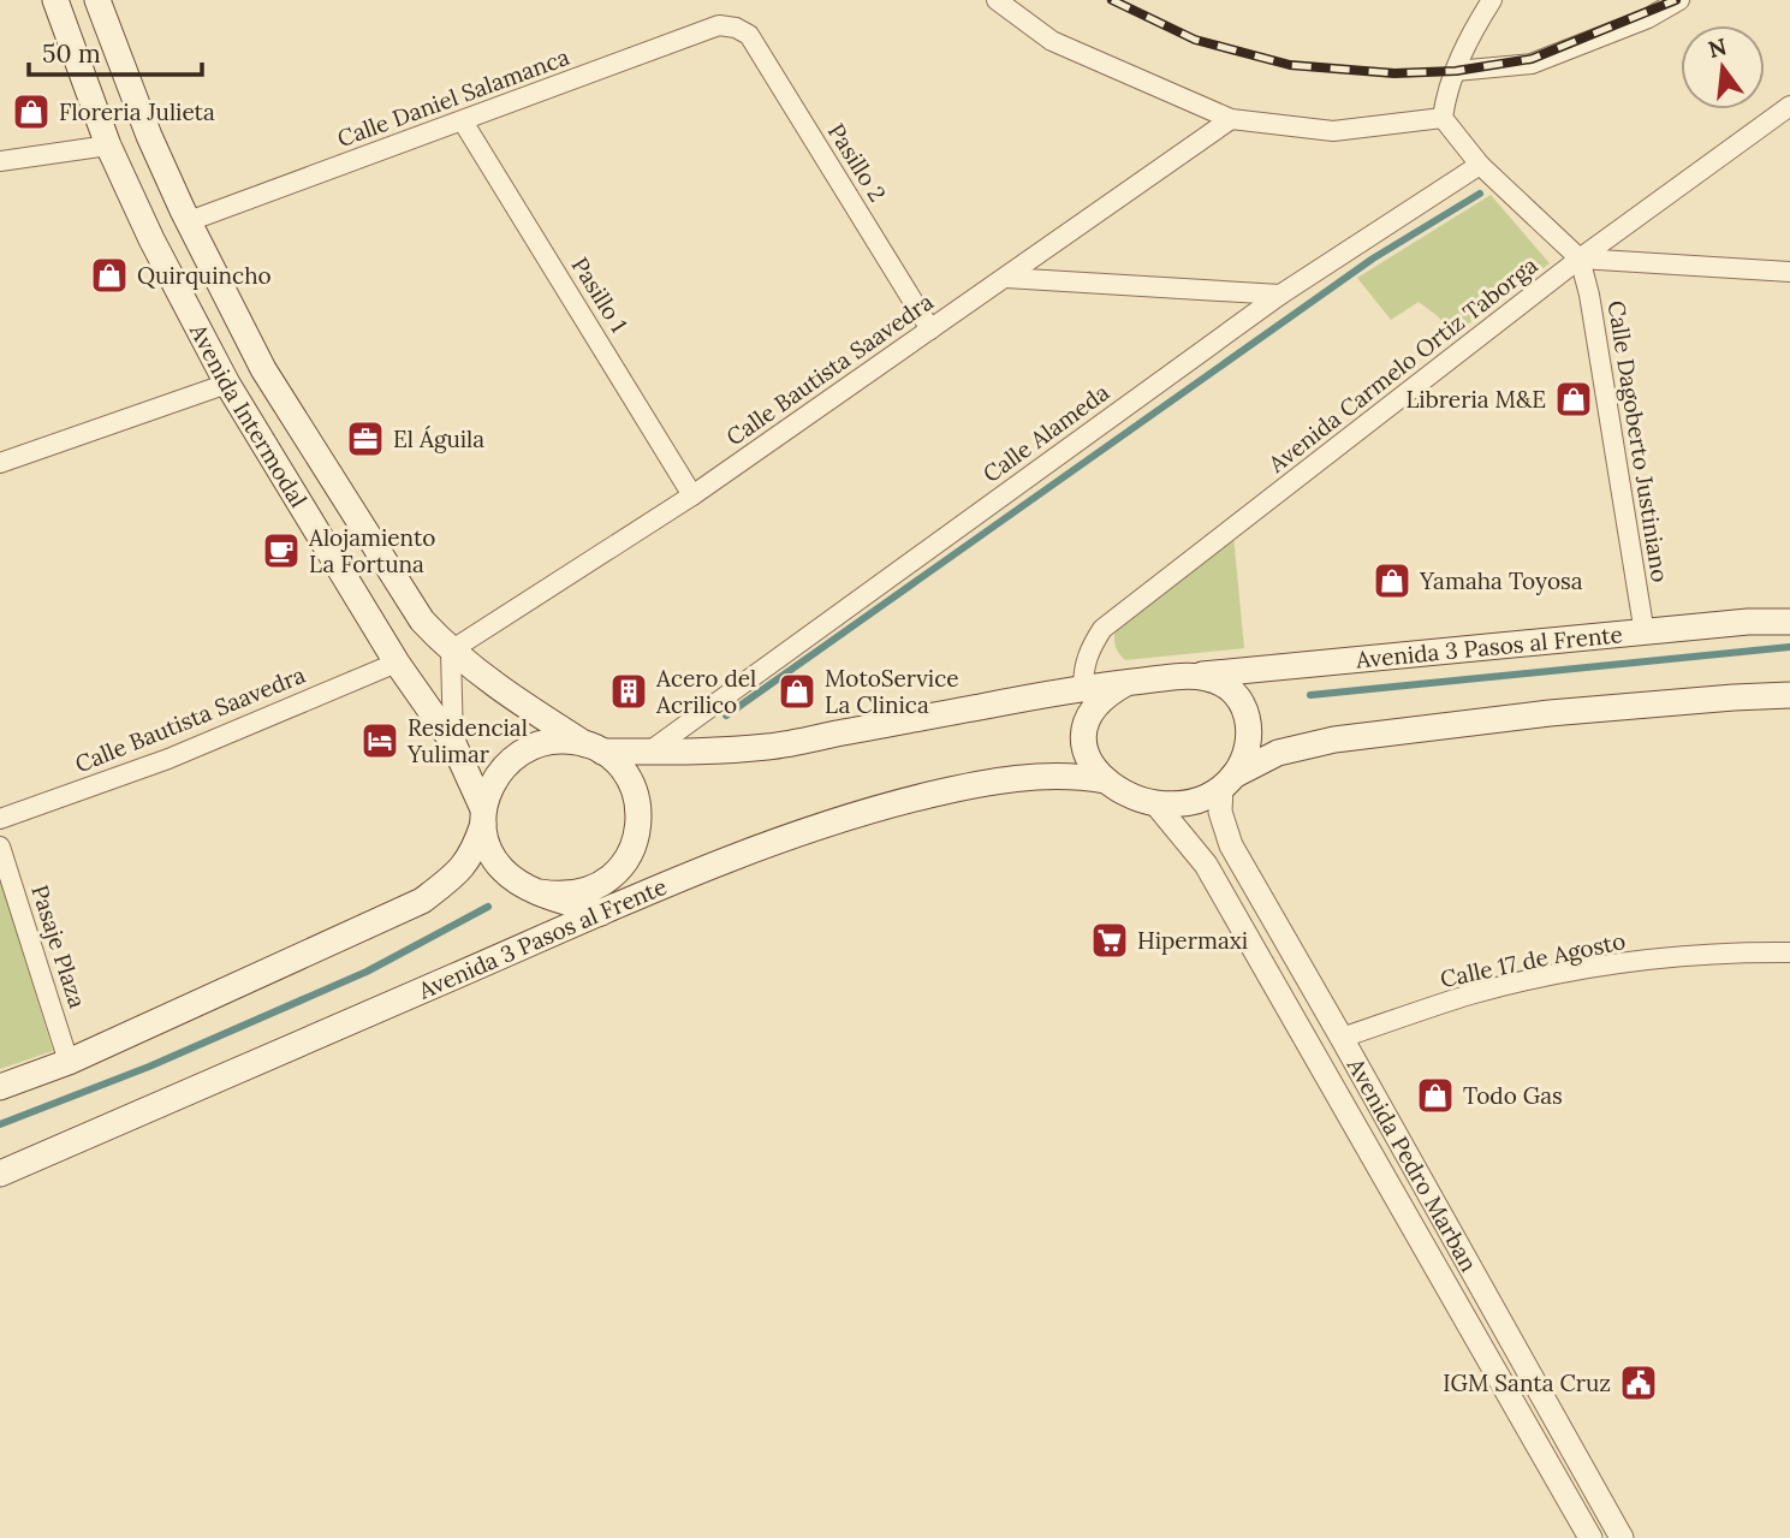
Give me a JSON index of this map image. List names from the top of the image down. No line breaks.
{"streets":{"main road":["Avenida Intermodal","Avenida 3 Pasos al Frente"],"street":["Calle Daniel Salamanca","Pasillo 2","Pasillo 1","Avenida Carmelo Ortiz Taborga","Calle Bautista Saavedra","Calle Alameda","Calle Dagoberto Justiniano","Pasaje Plaza","Calle 17 de Agosto","Avenida Pedro Marban"]},"crossings":[["Calle Daniel Salamanca","Pasillo 2"],["Calle Daniel Salamanca","Pasillo 1"],["Calle Daniel Salamanca","Avenida Intermodal"],["Pasillo 2","Calle Bautista Saavedra"],["Pasillo 1","Calle Bautista Saavedra"],["Avenida Carmelo Ortiz Taborga","Calle Dagoberto Justiniano"],["Calle Bautista Saavedra","Avenida Intermodal"],["Calle Dagoberto Justiniano","Avenida 3 Pasos al Frente"],["Avenida 3 Pasos al Frente","Avenida Pedro Marban"],["Calle 17 de Agosto","Avenida Pedro Marban"]],"places":{"shop":["Floreria Julieta","Quirquincho","Libreria M&E","Yamaha Toyosa","MotoService La Clinica","Todo Gas"],"office":["El Águila"],"cafe":["Alojamiento La Fortuna"],"building":["Acero del Acrilico"],"hotel":["Residencial Yulimar"],"supermarket":["Hipermaxi"],"public building":["IGM Santa Cruz"]},"scale_bar":"50 m","north":"top"}
